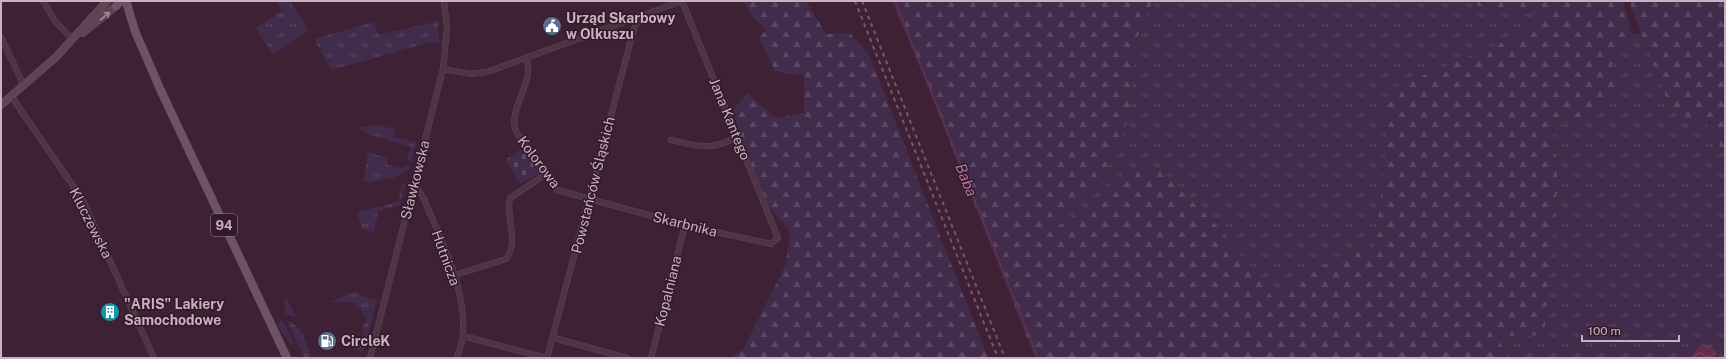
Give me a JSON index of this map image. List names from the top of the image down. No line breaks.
{"streets":{"main road":["94"],"street":["Jana Kantego","Kolorowa","Sławkowska","Powstańców Śląskich","Kluczewska","Skarbnika","Hutnicza","Kopalniana"]},"crossings":[["Jana Kantego","Skarbnika"],["Kolorowa","Powstańców Śląskich"],["Kolorowa","Skarbnika"],["Sławkowska","Hutnicza"],["Powstańców Śląskich","Skarbnika"],["Skarbnika","Kopalniana"]],"water":["Baba"],"places":{"public building":["Urząd Skarbowy w Olkuszu"],"building":["\"ARIS\" Lakiery Samochodowe"],"fuel station":["CircleK"]},"scale_bar":"100 m"}
